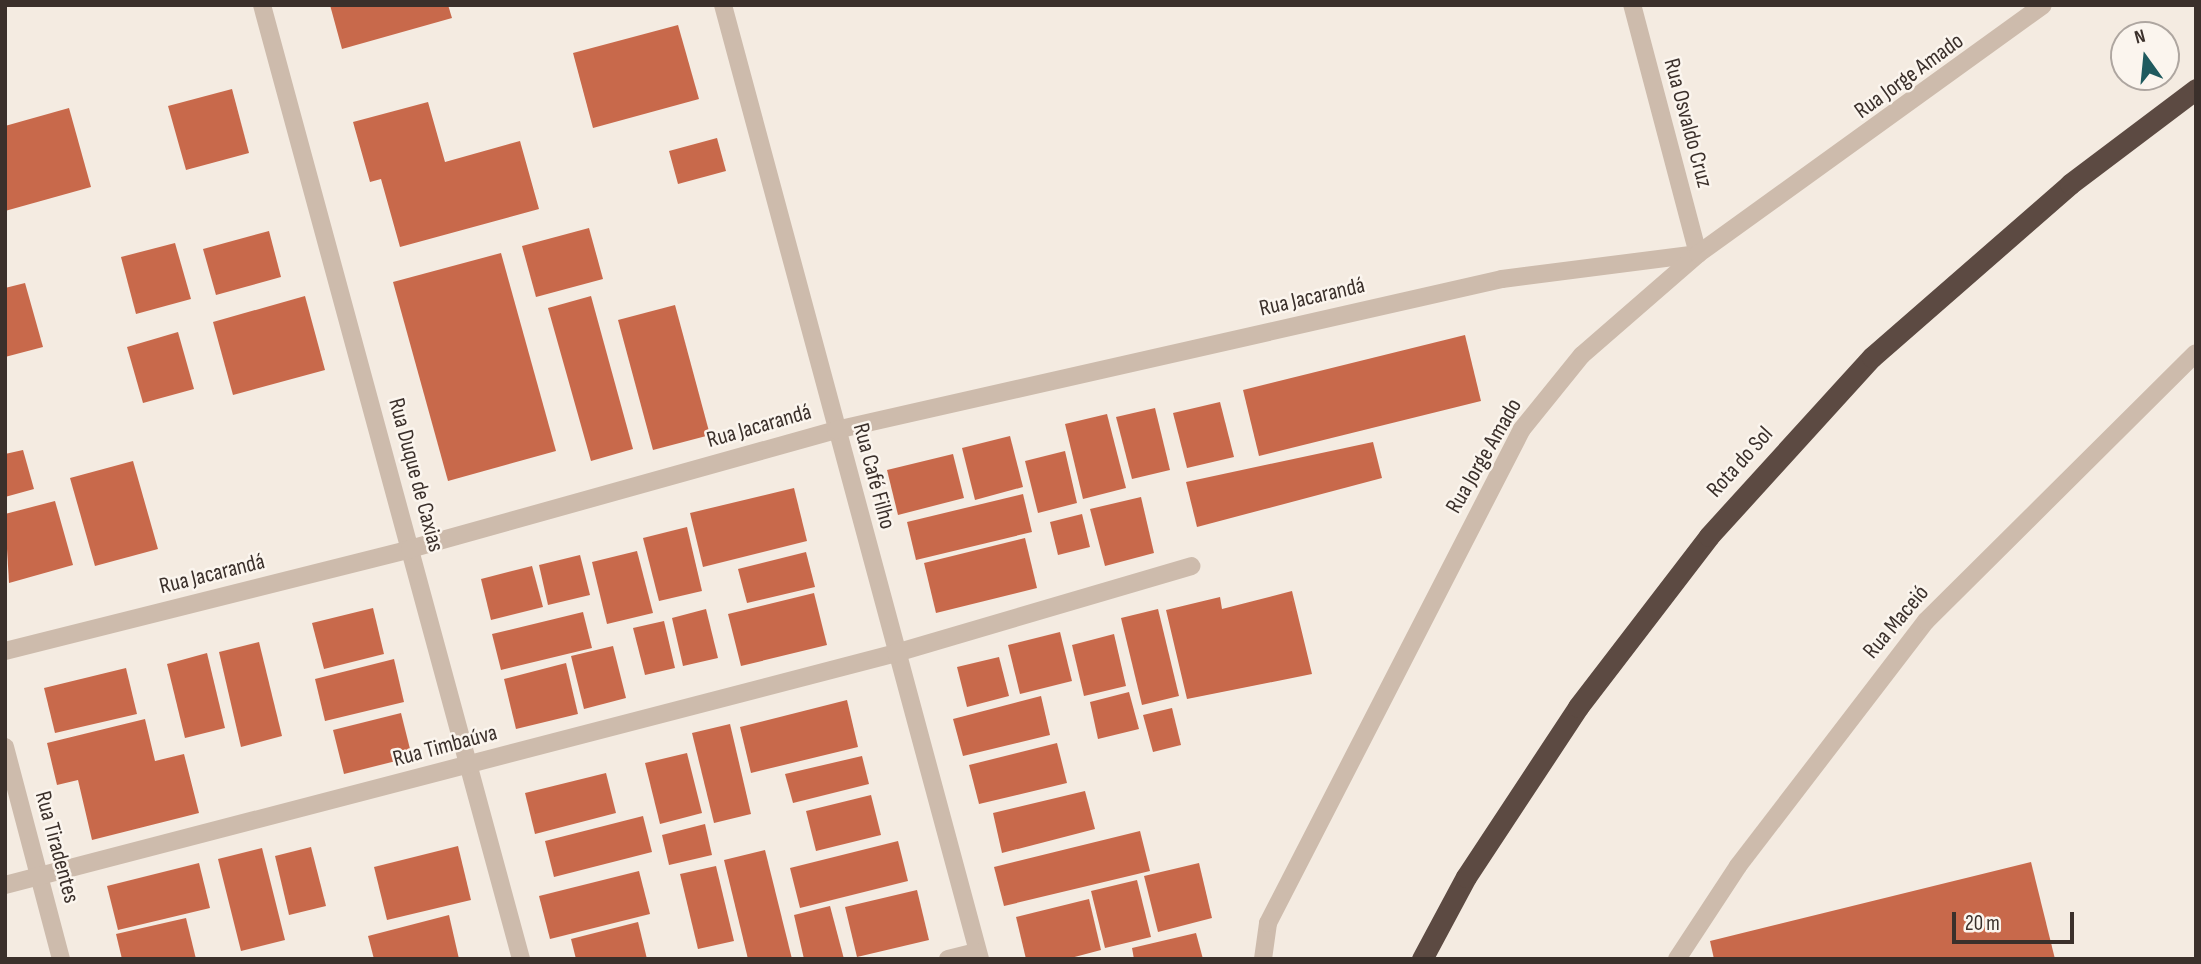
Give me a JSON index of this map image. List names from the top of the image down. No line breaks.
{"streets":{"highway":["Rota do Sol"],"street":["Rua Jorge Amado","Rua Osvaldo Cruz","Rua Jacarandá","Rua Duque de Caxias","Rua Café Filho","Rua Maceió","Rua Timbaúva","Rua Tiradentes"]},"crossings":[["Rua Jorge Amado","Rua Osvaldo Cruz"],["Rua Jorge Amado","Rua Jacarandá"],["Rua Osvaldo Cruz","Rua Jacarandá"],["Rua Jacarandá","Rua Duque de Caxias"],["Rua Jacarandá","Rua Café Filho"],["Rua Duque de Caxias","Rua Timbaúva"],["Rua Café Filho","Rua Timbaúva"],["Rua Timbaúva","Rua Tiradentes"]],"scale_bar":"20 m","north":"top"}
